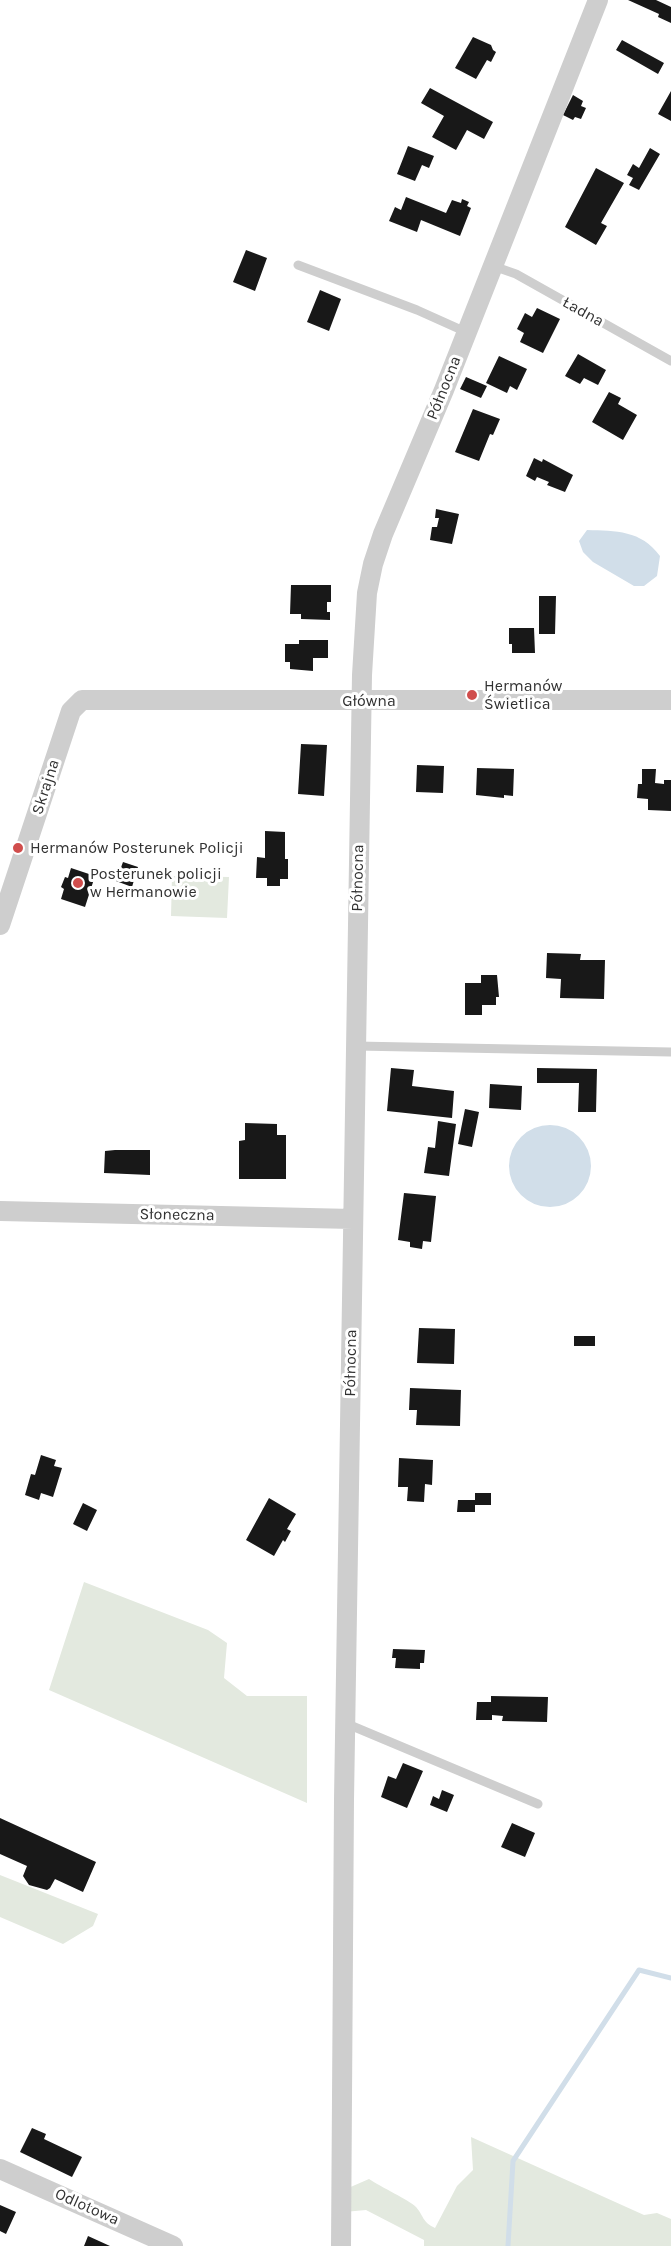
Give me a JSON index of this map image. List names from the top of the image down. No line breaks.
{"streets":{"street":["Północna","Główna","Skrajna","Słoneczna","Odlotowa"],"lane":["Ładna"]},"crossings":[["Ładna","Północna"],["Północna","Główna"],["Północna","Słoneczna"],["Główna","Skrajna"]],"places":["Hermanów Świetlica","Hermanów Posterunek Policji","Posterunek policji w Hermanowie"]}
